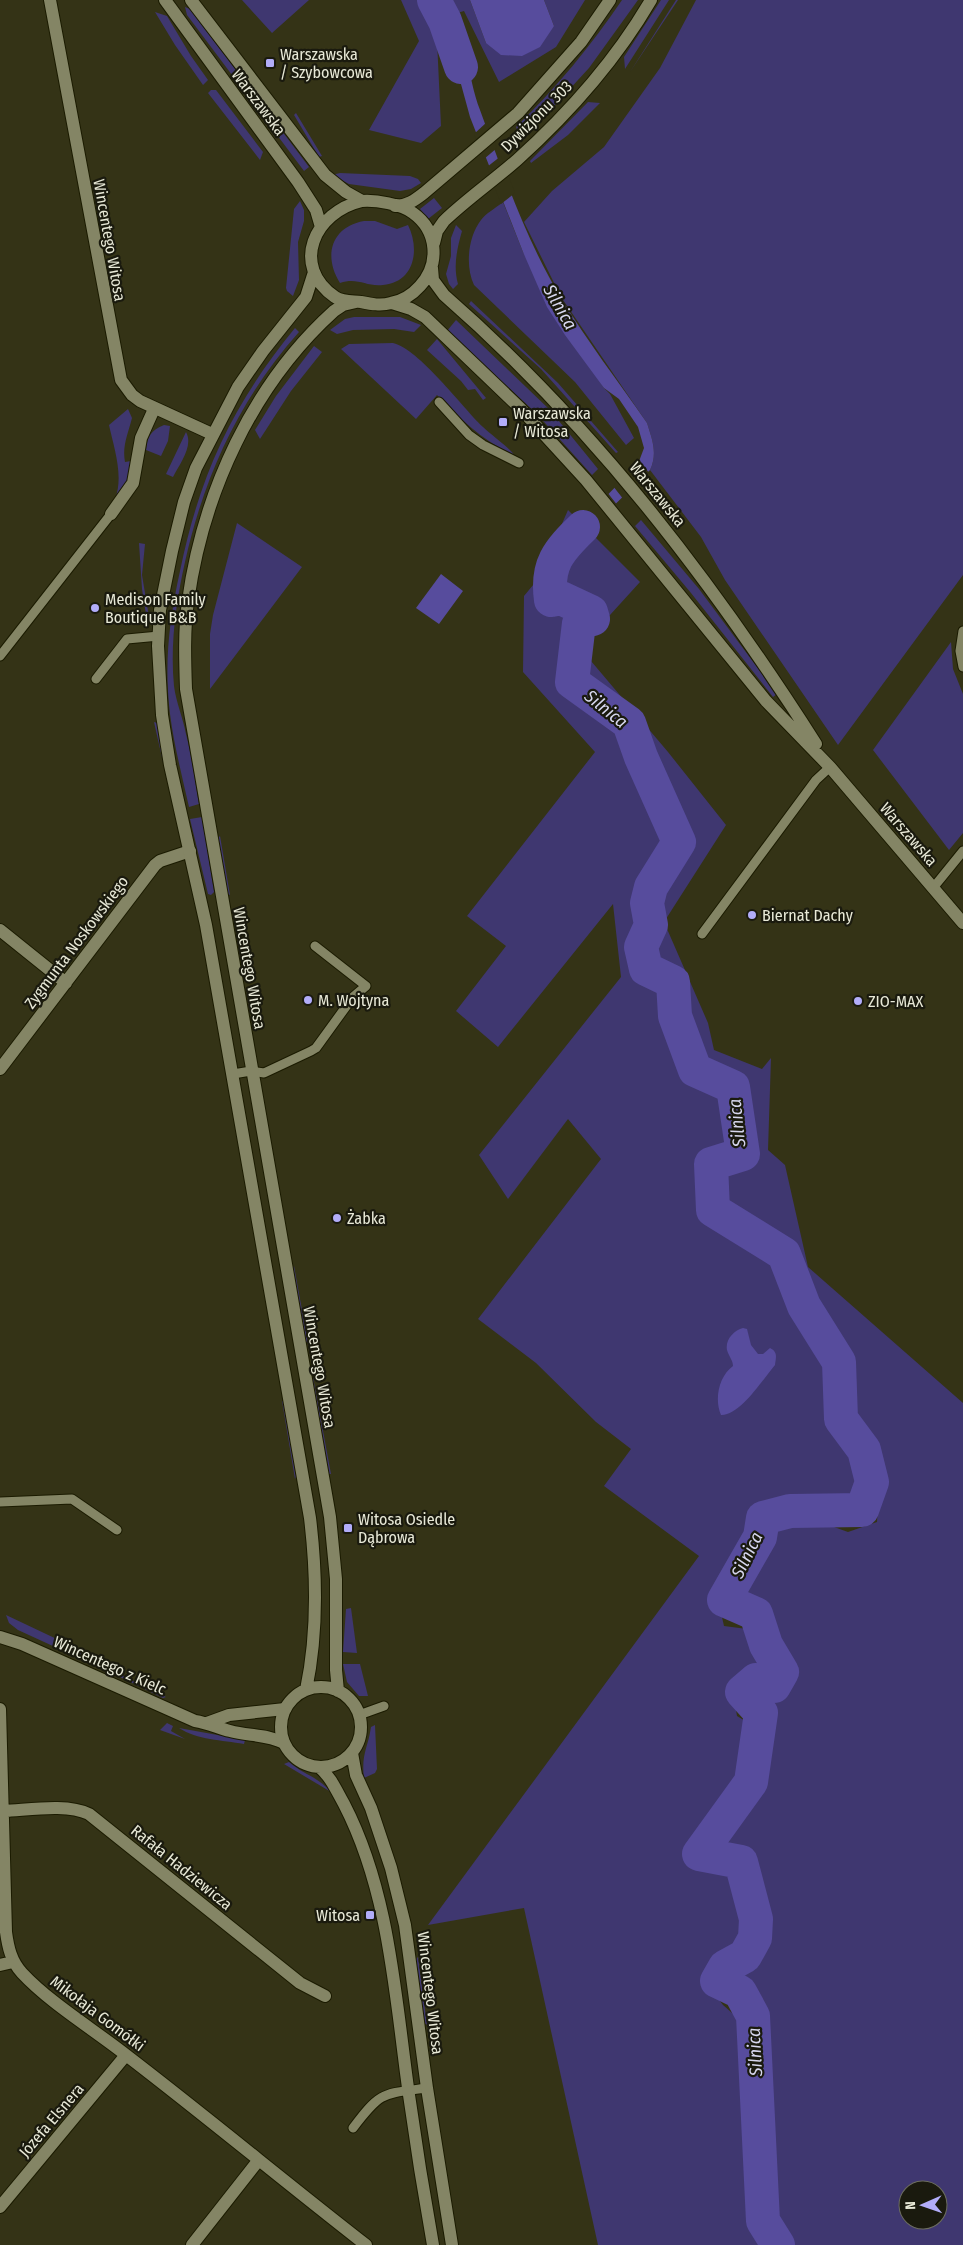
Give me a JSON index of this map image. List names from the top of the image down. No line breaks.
{"streets":{"main road":["Warszawska","Dywizjonu 303","Wincentego Witosa","Zygmunta Noskowskiego","Wincentego z Kielc","Rafała Hadziewicza","Mikołaja Gomółki","Józefa Elsnera"]},"crossings":[["Warszawska","Dywizjonu 303"],["Warszawska","Wincentego Witosa"],["Dywizjonu 303","Wincentego Witosa"],["Wincentego Witosa","Wincentego z Kielc"],["Rafała Hadziewicza","Mikołaja Gomółki"],["Mikołaja Gomółki","Józefa Elsnera"]],"water":["Silnica"],"places":{"transit":["Warszawska / Szybowcowa","Warszawska / Witosa","Witosa Osiedle Dąbrowa","Witosa"],"other":["Medison Family Boutique B&B","Biernat Dachy","M. Wojtyna","ZIO-MAX","Żabka"]},"north":"left"}
